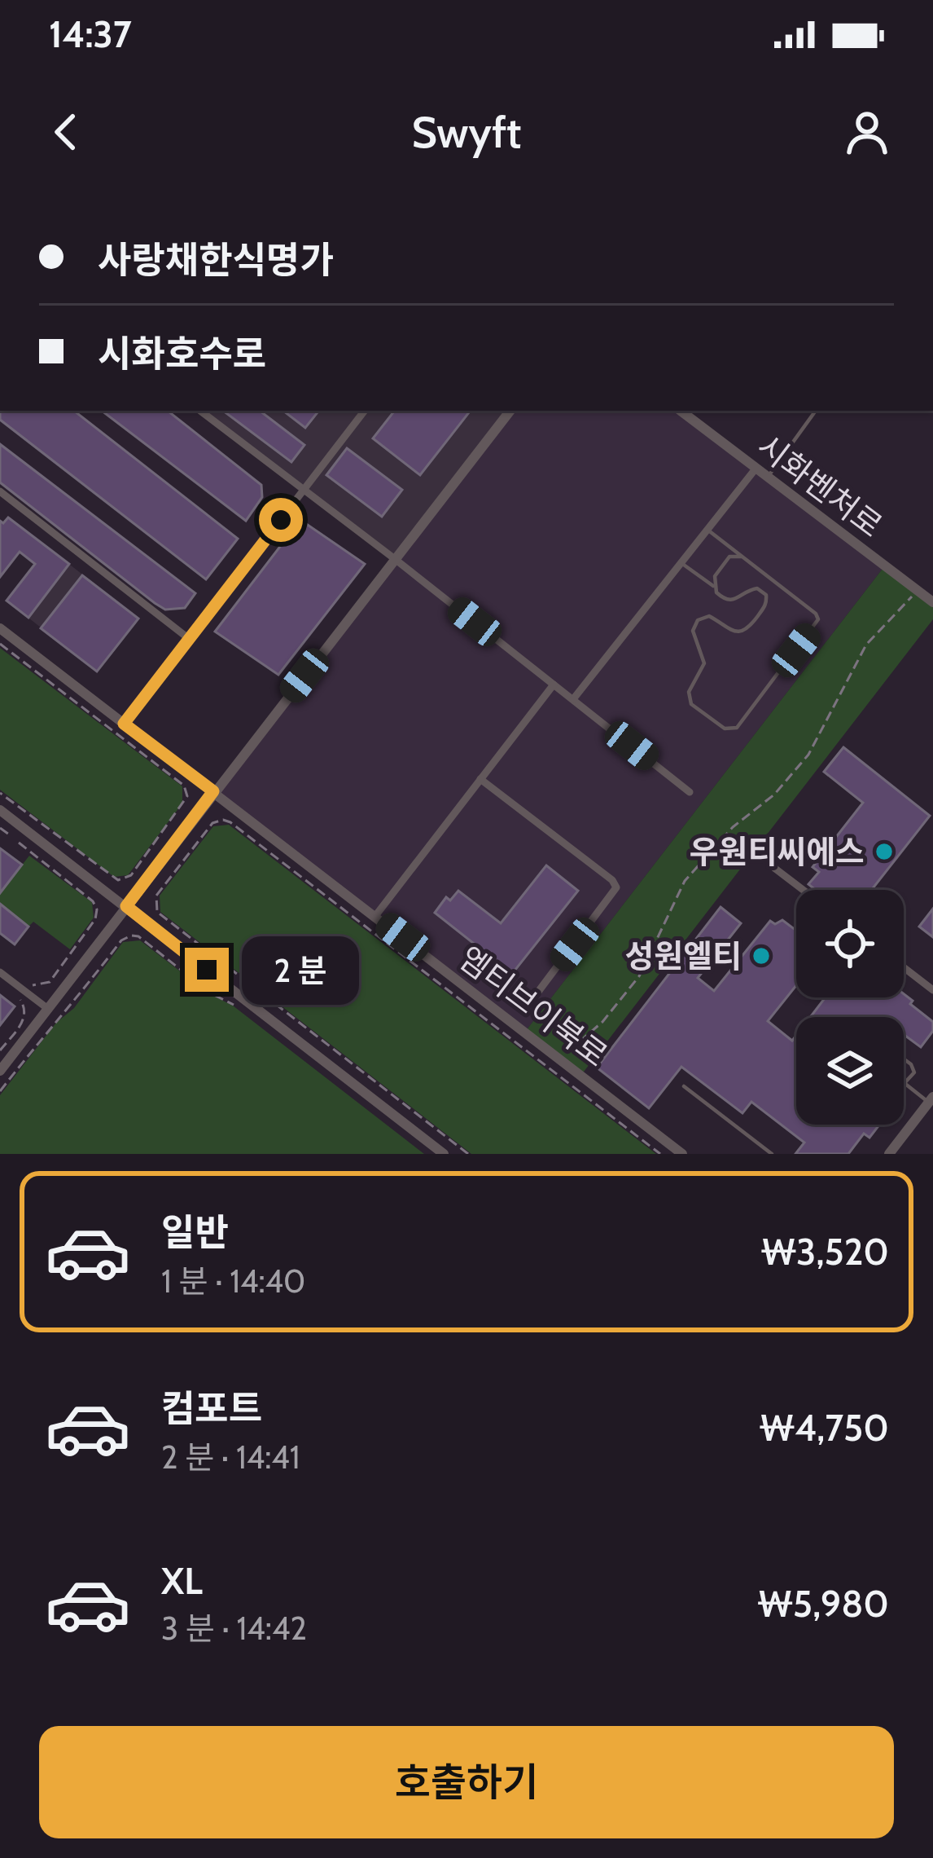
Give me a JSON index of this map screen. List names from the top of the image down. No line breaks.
{"streets":{"street":["시화벤처로","엠티브이북로"]},"places":["우원티씨에스","성원엘티"],"page":{"status":"14:37","header":"Swyft","banner":["사랑채한식명가","시화호수로"],"bubble":"2 분","list":[{"name":"일반","note":"1 분 · 14:40","value":"₩3,520"},{"name":"컴포트","note":"2 분 · 14:41","value":"₩4,750"},{"name":"XL","note":"3 분 · 14:42","value":"₩5,980"}],"buttons":"호출하기"}}
